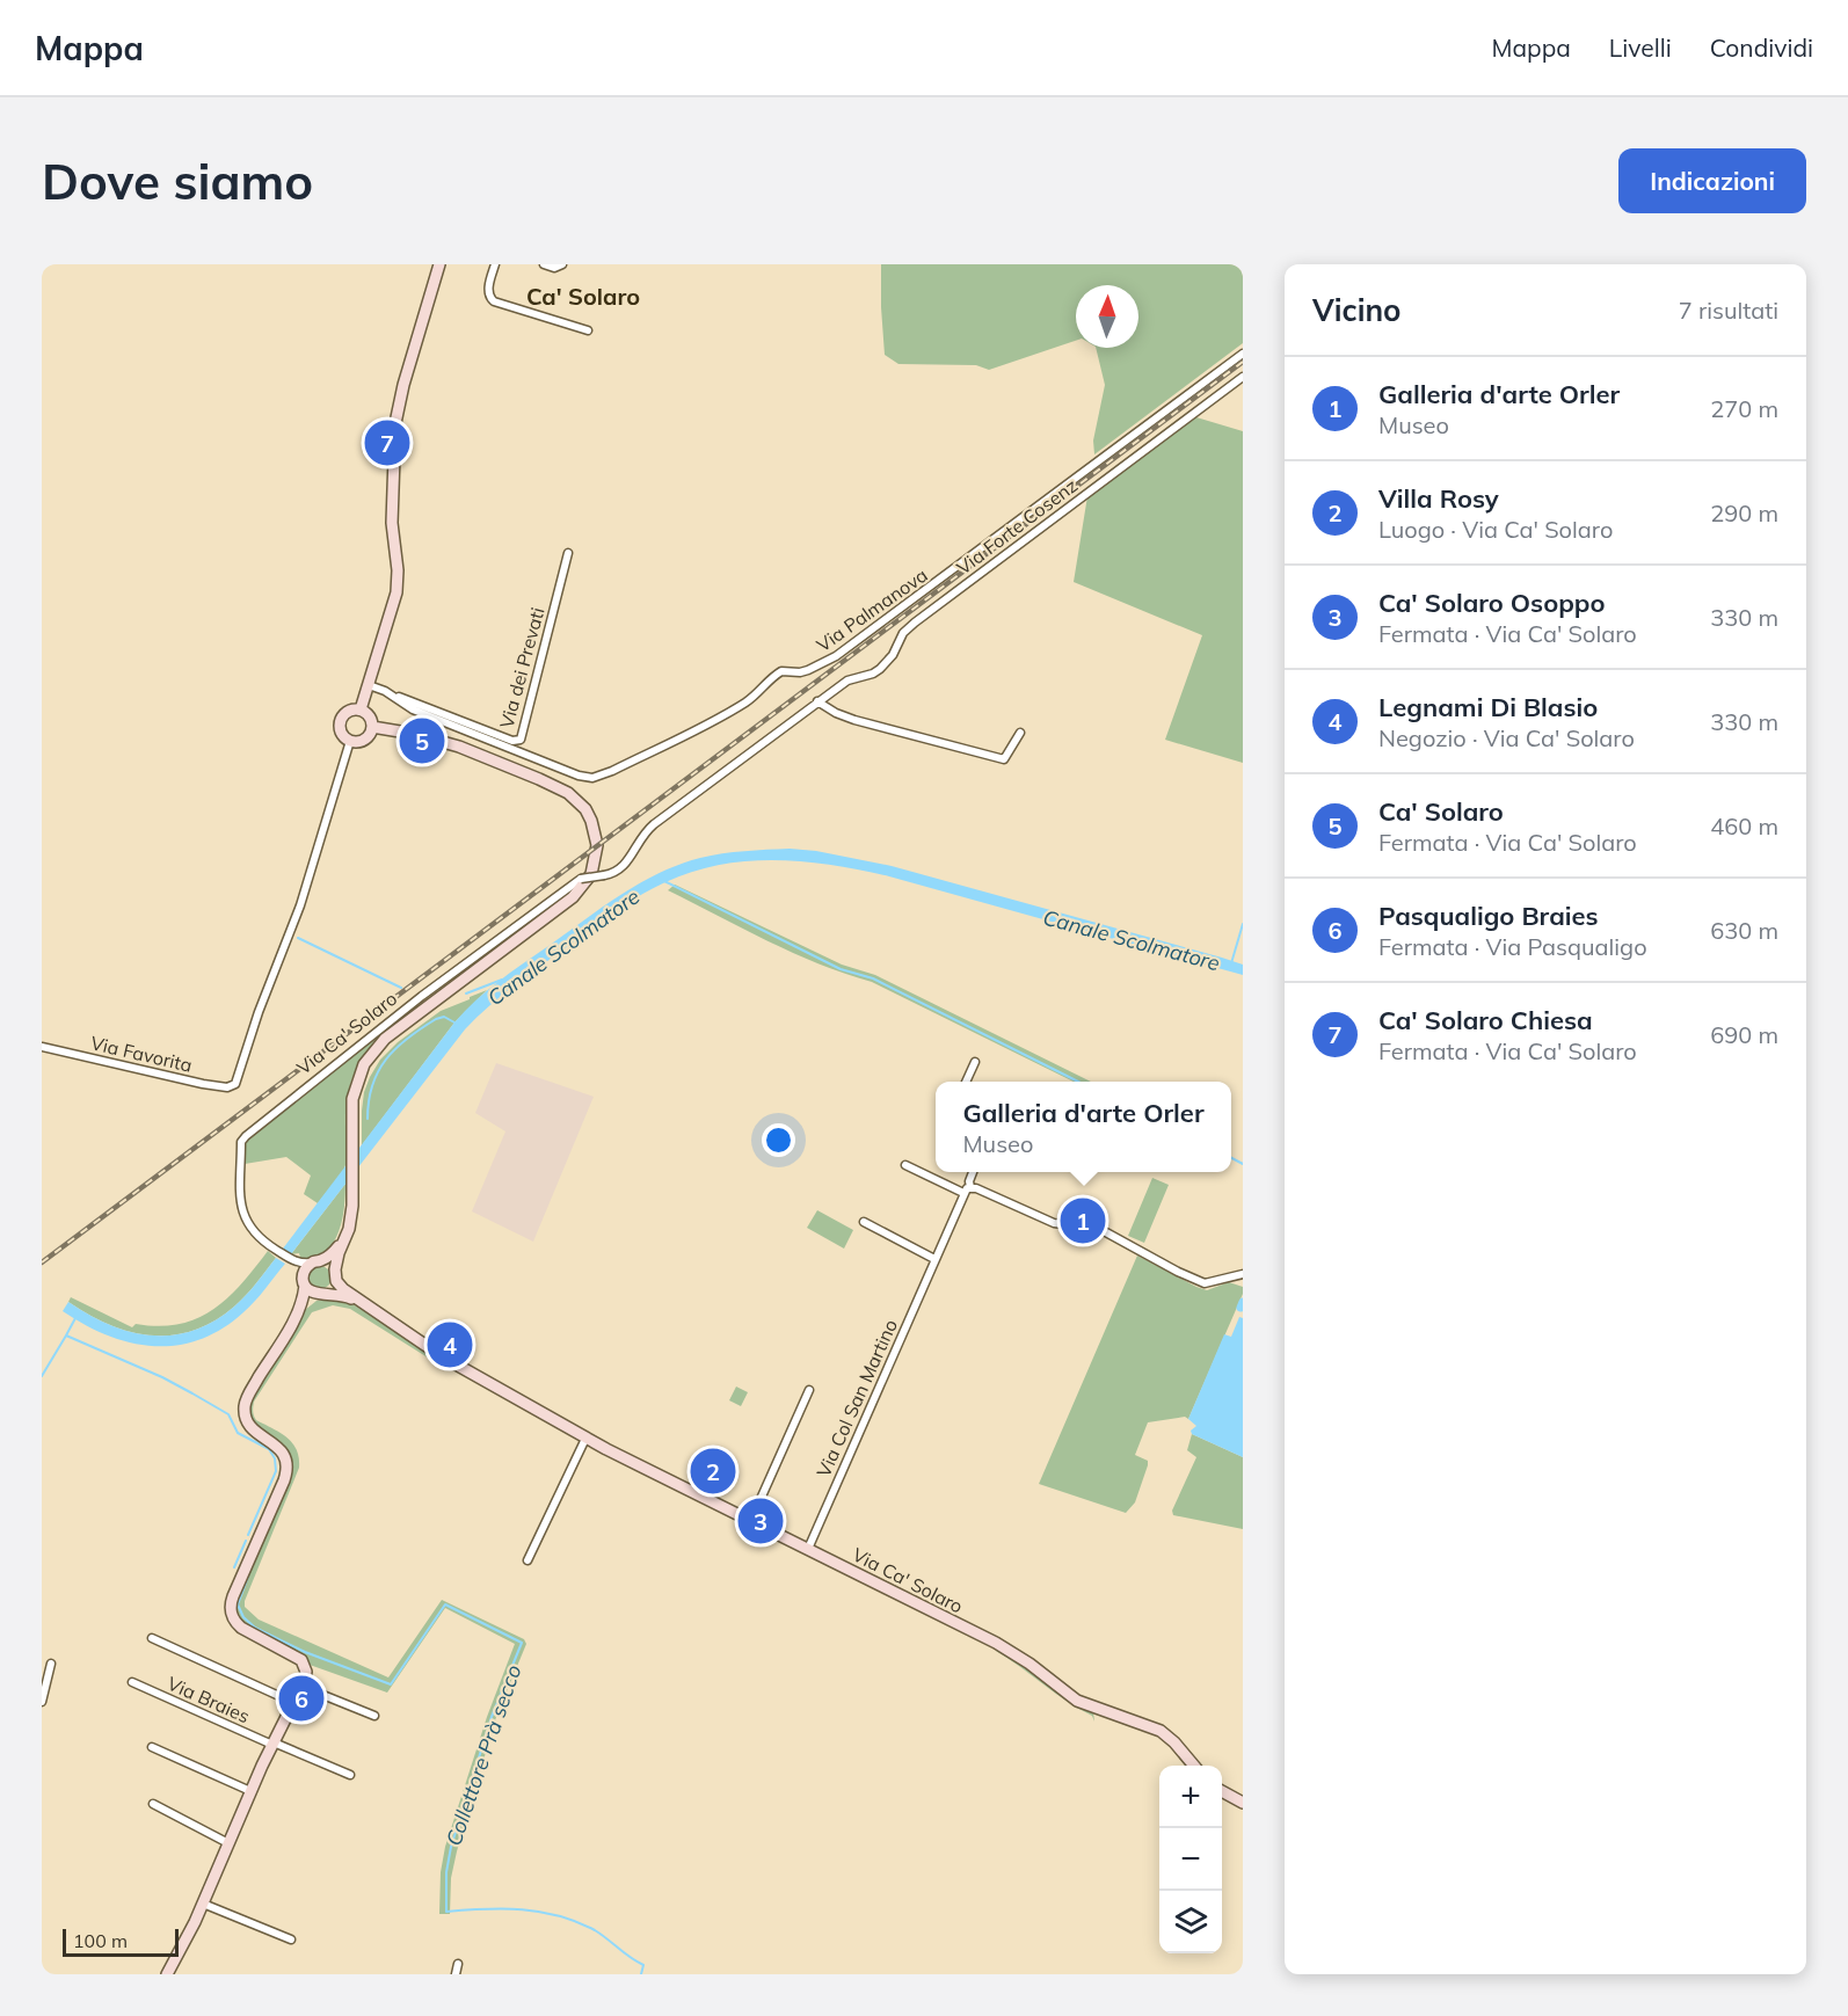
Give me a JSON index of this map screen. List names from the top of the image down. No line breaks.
{"streets":{"street":["Via Forte Cosenz","Via Palmanova","Via dei Prevati","Via Ca' Solaro","Via Favorita","Via Col San Martino","Via Braies"]},"crossings":[["Via Forte Cosenz","Via Ca' Solaro"],["Via Palmanova","Via dei Prevati"],["Via Ca' Solaro","Via Favorita"],["Via Ca' Solaro","Via Col San Martino"]],"districts":["Ca' Solaro"],"water":["Canale Scolmatore","Collettore Prà secco"],"scale_bar":"100 m","north":"top","page":{"header":"Mappa","nav":["Mappa","Livelli","Condividi"],"buttons":"Indicazioni","title":"Dove siamo","heading":["Vicino","7 risultati"],"list":[{"mark":"1","name":"Galleria d'arte Orler","note":"Museo","value":"270 m"},{"mark":"2","name":"Villa Rosy","note":"Luogo · Via Ca' Solaro","value":"290 m"},{"mark":"3","name":"Ca' Solaro Osoppo","note":"Fermata · Via Ca' Solaro","value":"330 m"},{"mark":"4","name":"Legnami Di Blasio","note":"Negozio · Via Ca' Solaro","value":"330 m"},{"mark":"5","name":"Ca' Solaro","note":"Fermata · Via Ca' Solaro","value":"460 m"},{"mark":"6","name":"Pasqualigo Braies","note":"Fermata · Via Pasqualigo","value":"630 m"},{"mark":"7","name":"Ca' Solaro Chiesa","note":"Fermata · Via Ca' Solaro","value":"690 m"}],"pins":["7","5","1","4","2","3","6"],"popup":["Galleria d'arte Orler","Museo"],"map_buttons":["+","−"],"scale":"100 m"}}
